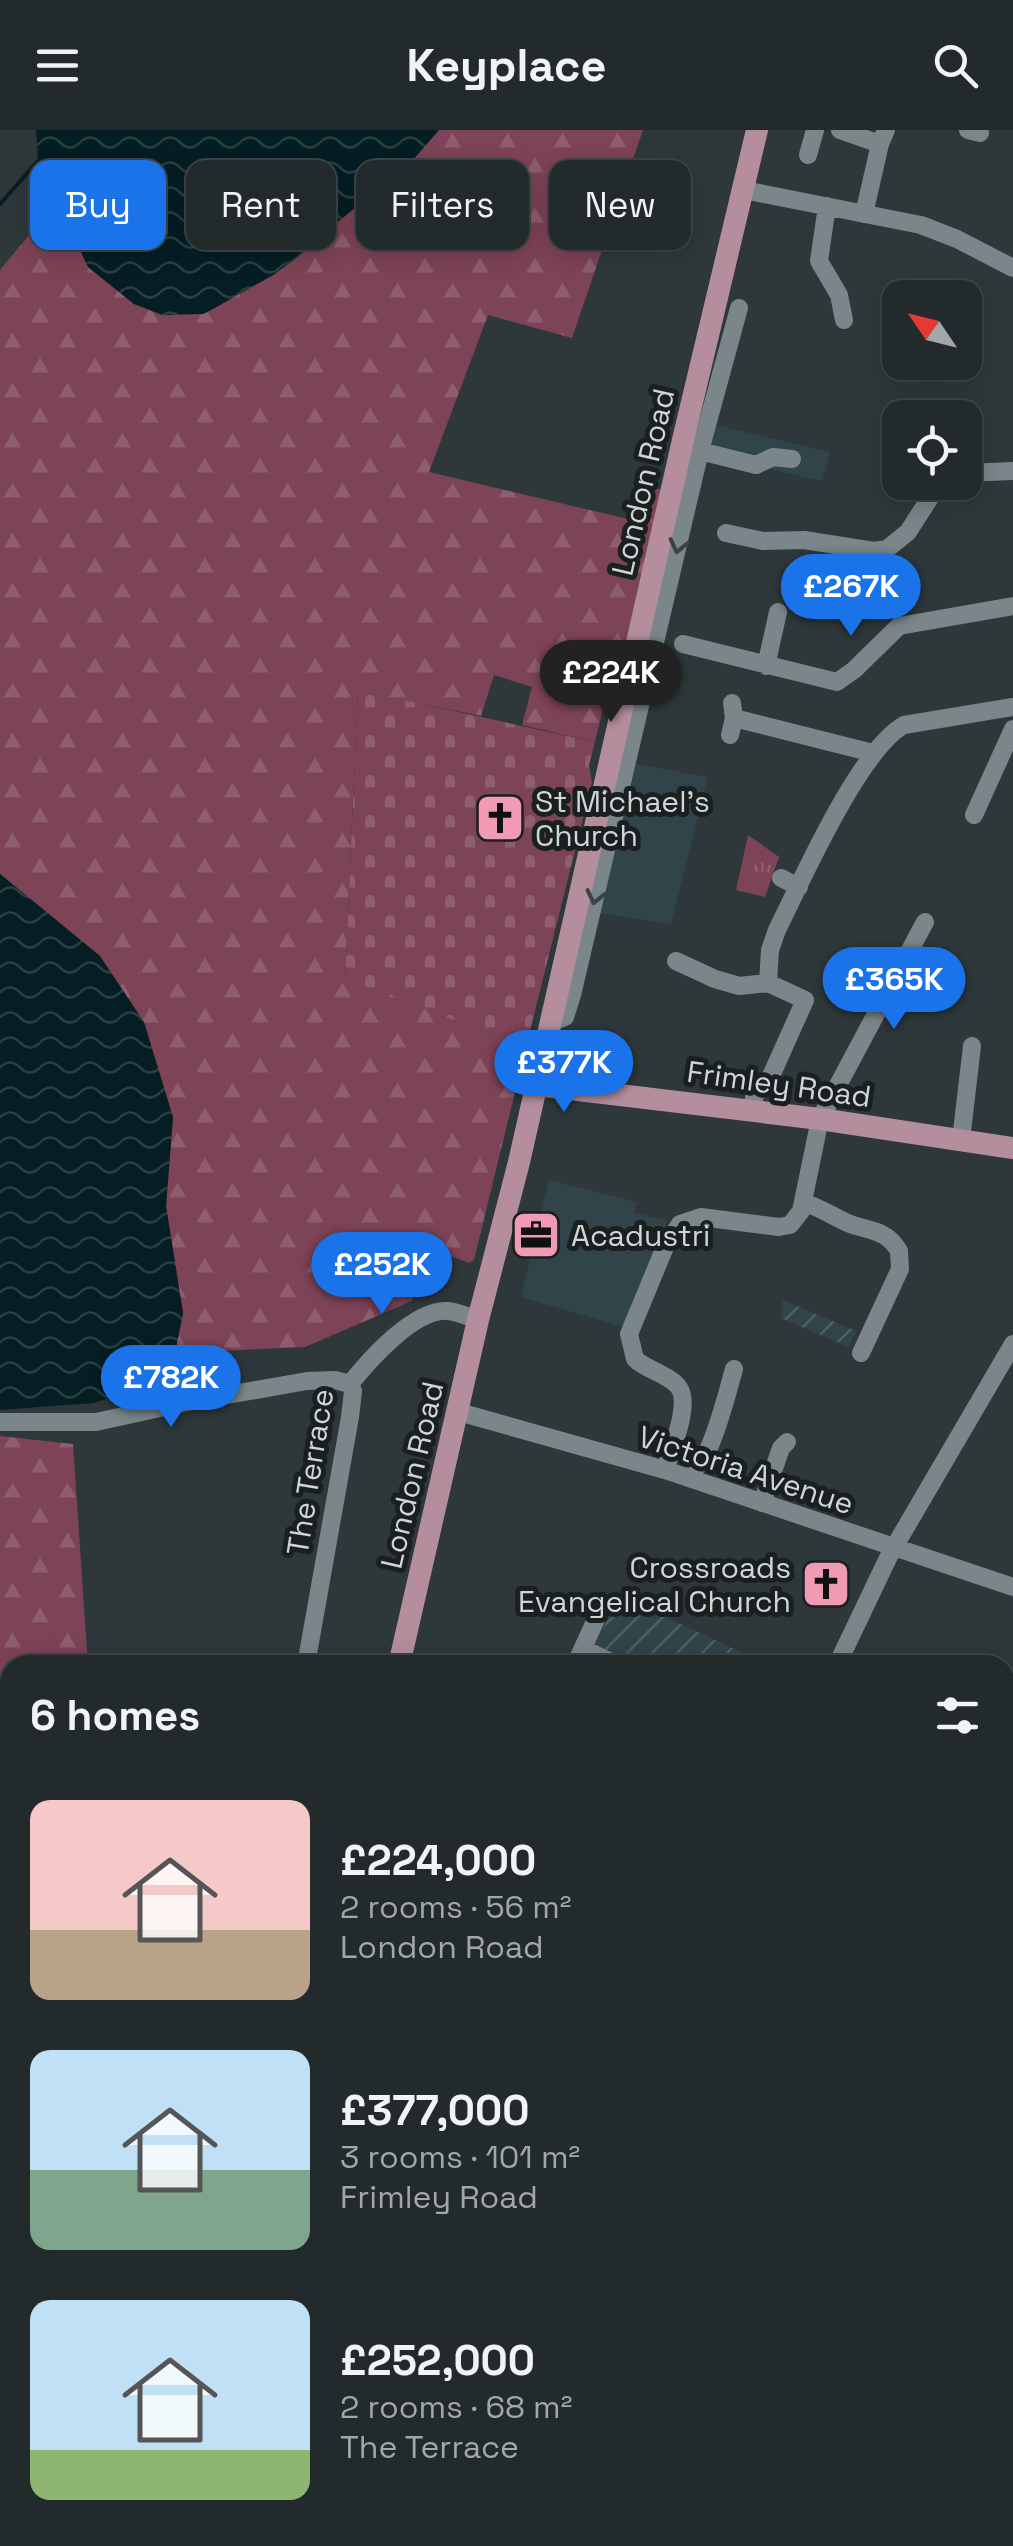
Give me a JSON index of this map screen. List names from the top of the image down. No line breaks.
{"streets":{"main road":["London Road","Frimley Road"],"street":["Victoria Avenue","The Terrace"]},"crossings":[["London Road","Frimley Road"],["London Road","Victoria Avenue"],["London Road","The Terrace"]],"places":{"church":["St Michael's Church","Crossroads Evangelical Church"],"office":["Acadustri"]},"north":"top left","page":{"header":"Keyplace","chip":["Buy","Rent","Filters","New"],"price":["£267K","£224K","£365K","£377K","£252K","£782K"],"heading":"6 homes","list":[{"name":"£224,000","note":"2 rooms · 56 m² · London Road"},{"name":"£377,000","note":"3 rooms · 101 m² · Frimley Road"},{"name":"£252,000","note":"2 rooms · 68 m² · The Terrace"}]}}
